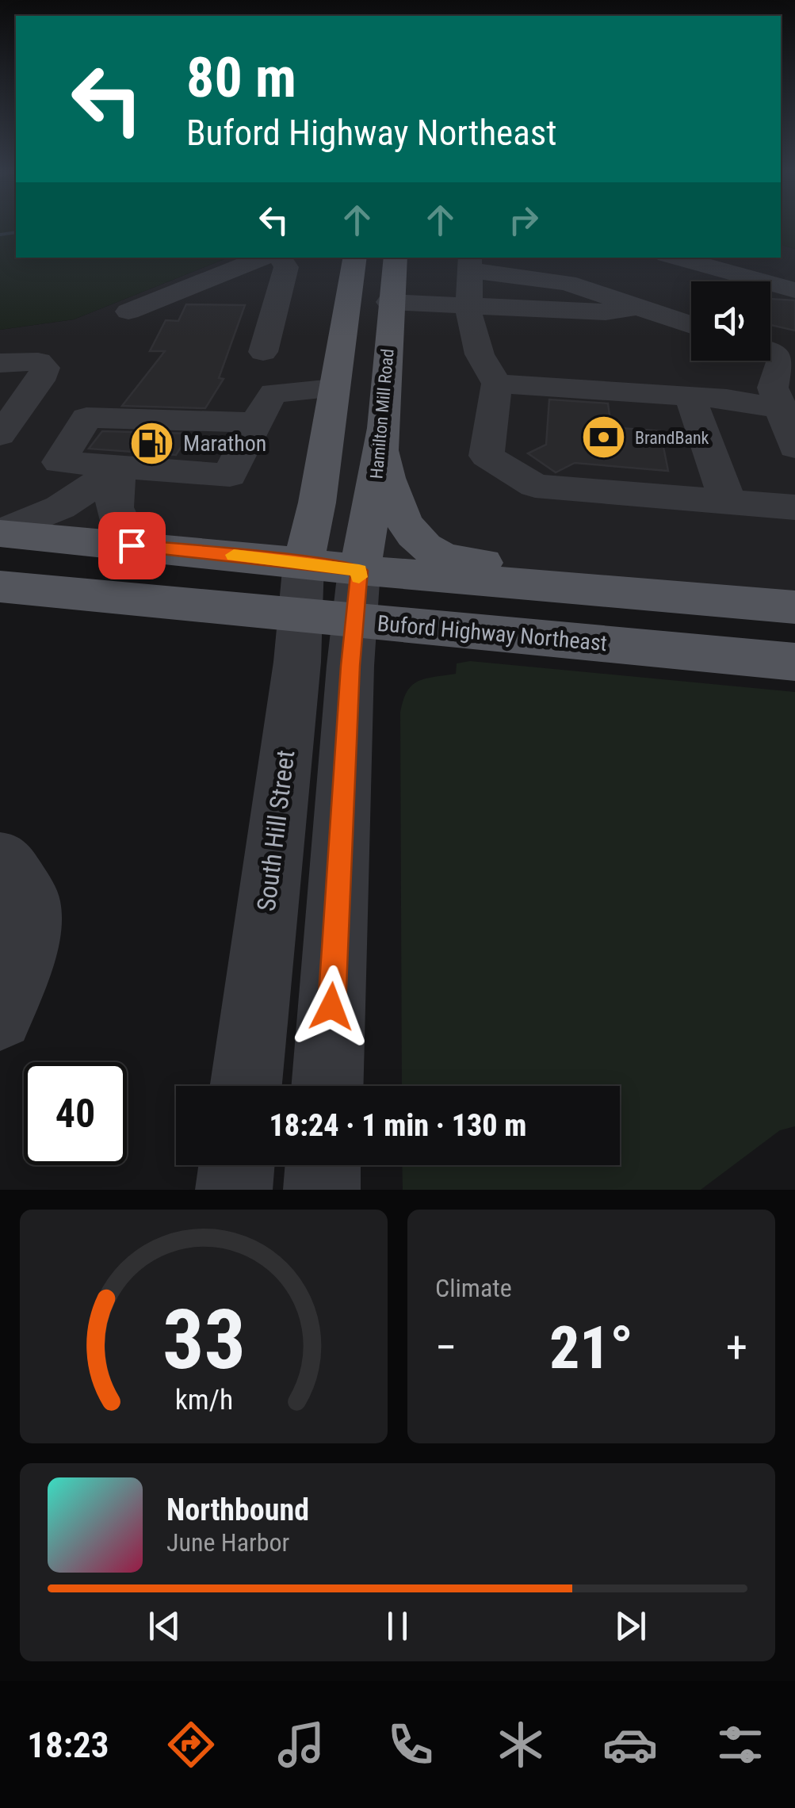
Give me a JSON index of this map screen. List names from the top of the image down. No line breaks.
{"streets":{"main road":["Hamilton Mill Road","Buford Highway Northeast"],"street":["South Hill Street"]},"crossings":[["Hamilton Mill Road","Buford Highway Northeast"],["Buford Highway Northeast","South Hill Street"]],"places":{"bank":["BrandBank"],"fuel station":["Marathon"]},"page":{"turn":["80 m","Buford Highway Northeast"],"limit":"40","trip":"18:24 · 1 min · 130 m","tile":"Climate","heat":["−","21°","+"],"song":["Northbound","June Harbor"],"tabs":"18:23","gauge":["33","km/h"]}}
